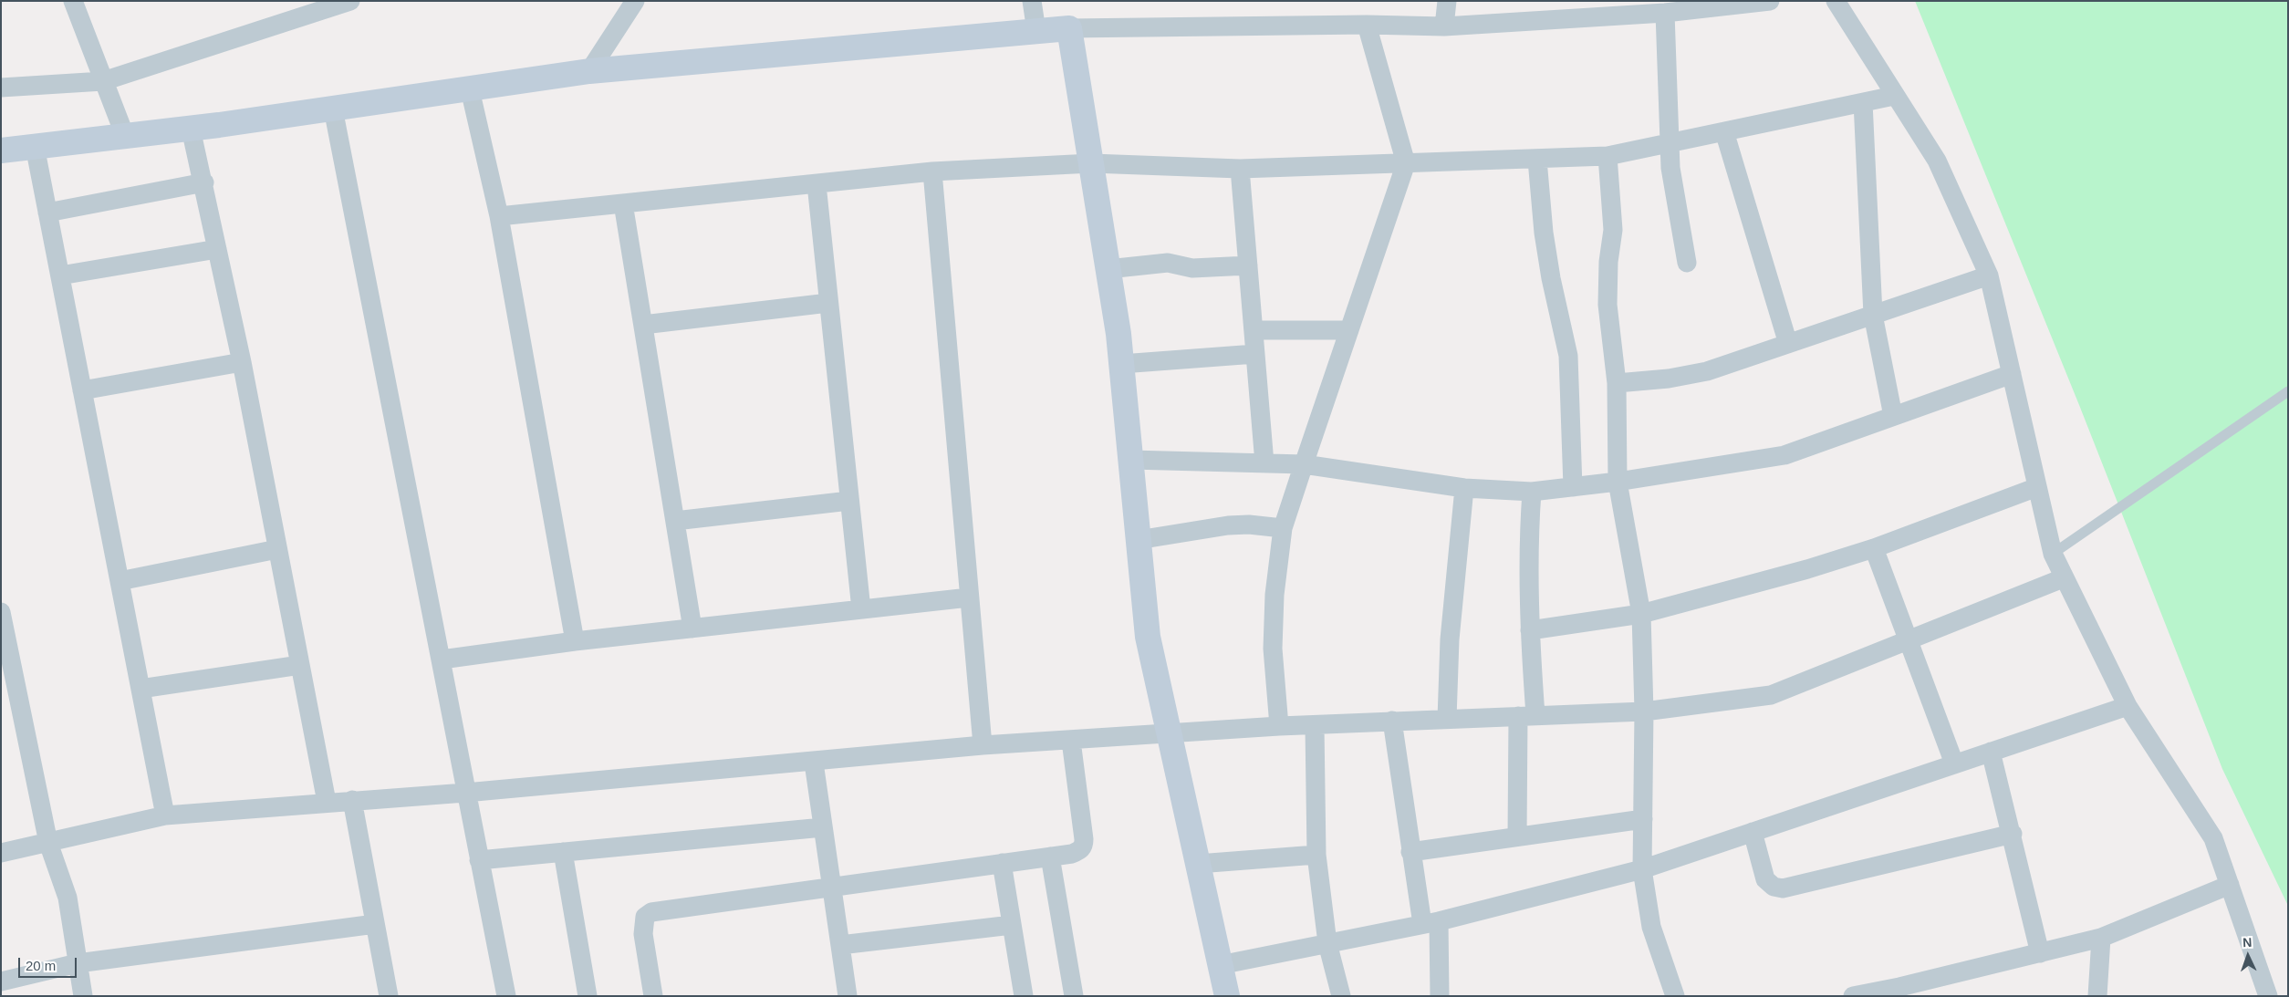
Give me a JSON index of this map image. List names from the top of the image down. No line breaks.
{"scale_bar":"20 m","north":"top"}
